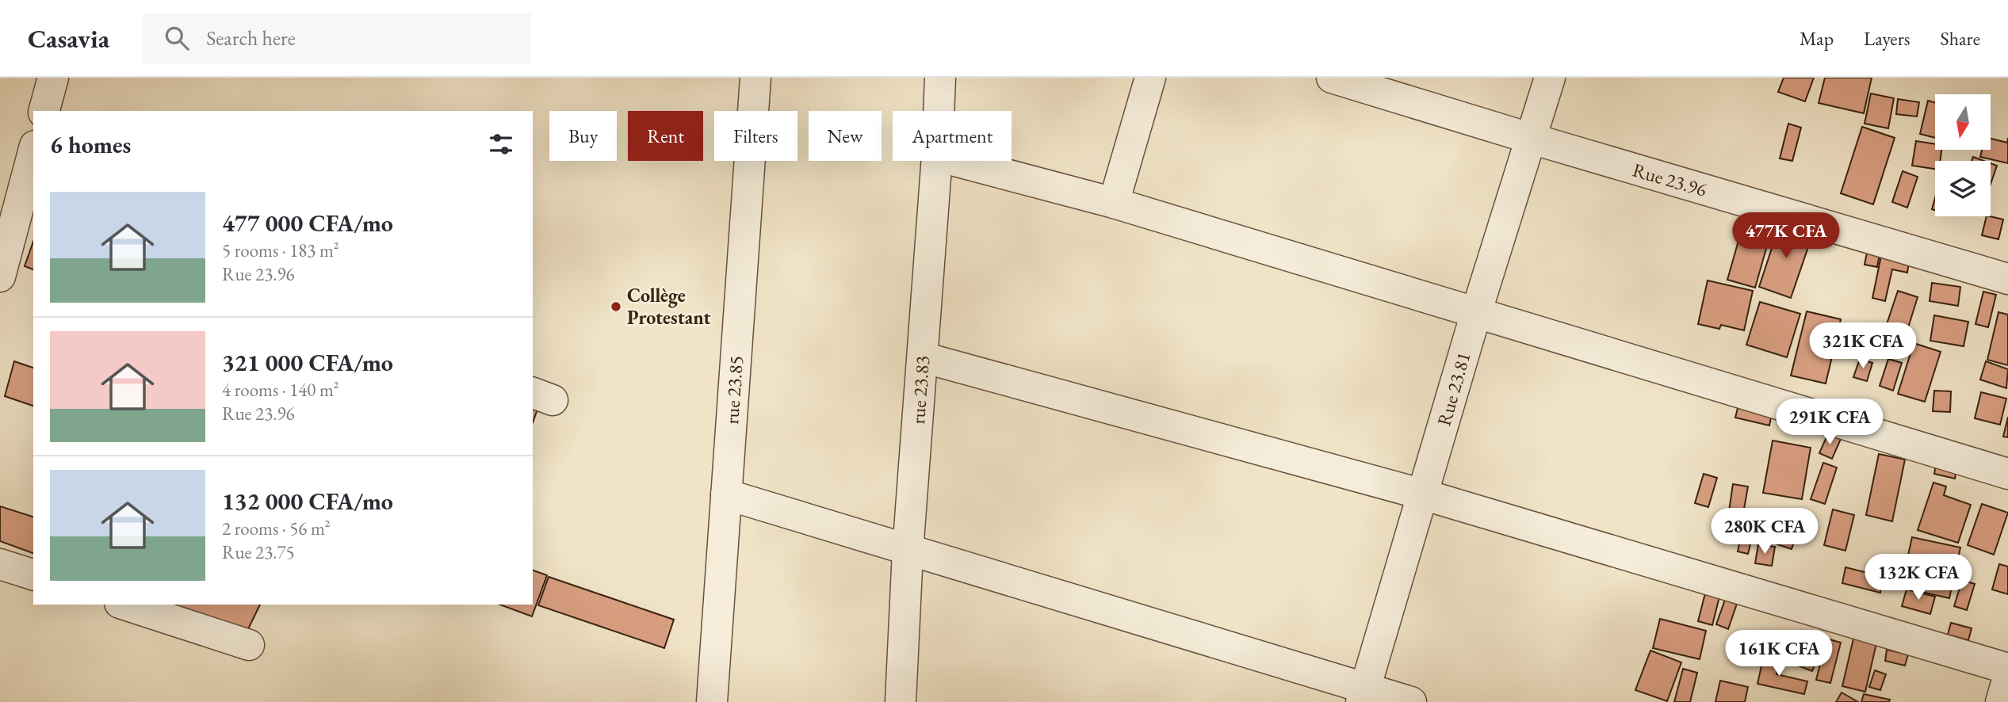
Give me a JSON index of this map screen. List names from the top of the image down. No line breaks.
{"streets":{"street":["Rue 23.96","Rue 23.81","rue 23.85","rue 23.83"]},"crossings":[["Rue 23.96","Rue 23.81"]],"places":["Collège Protestant"],"north":"bottom","page":{"header":"Casavia","search":"Search here","nav":["Map","Layers","Share"],"chip":["Buy","Rent","Filters","New","Apartment"],"heading":"6 homes","list":[{"name":"477 000 CFA/mo","note":"5 rooms · 183 m² · Rue 23.96"},{"name":"321 000 CFA/mo","note":"4 rooms · 140 m² · Rue 23.96"},{"name":"132 000 CFA/mo","note":"2 rooms · 56 m² · Rue 23.75"}],"price":["477K CFA","321K CFA","291K CFA","280K CFA","132K CFA","161K CFA"]}}
